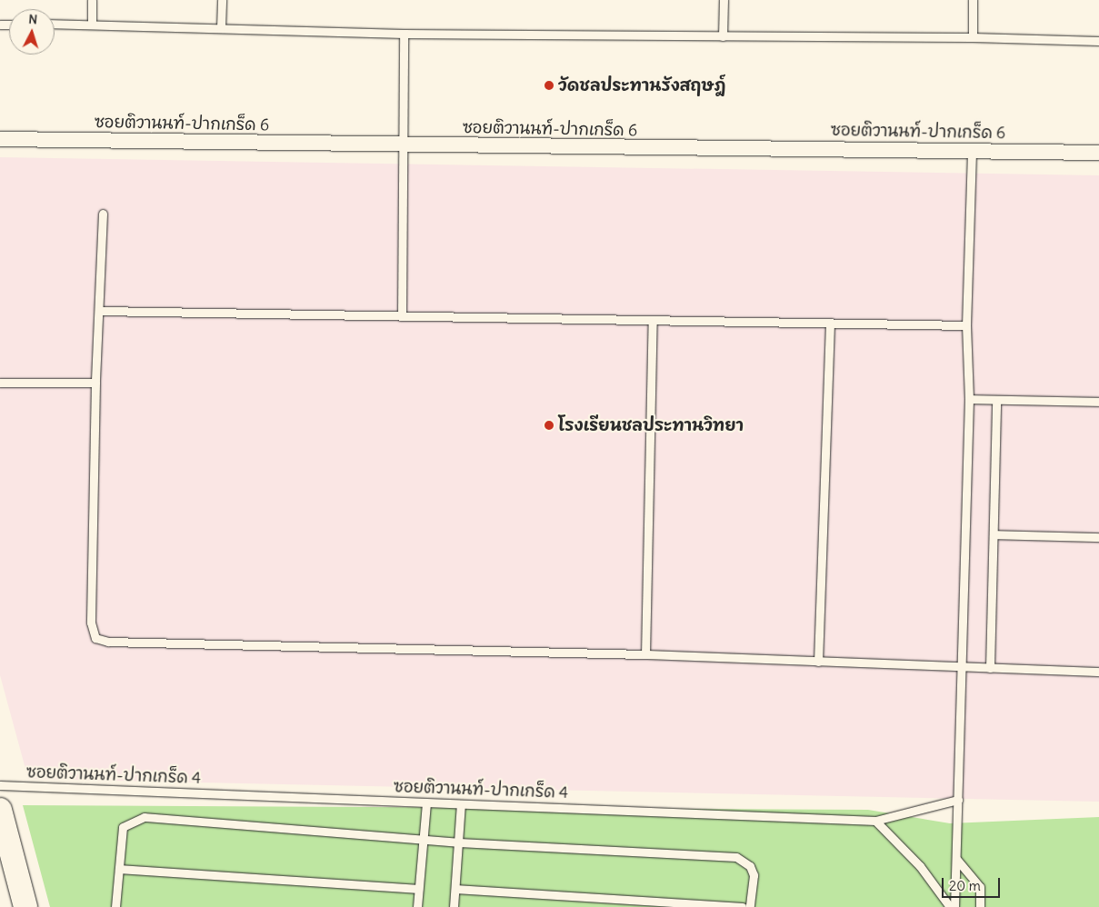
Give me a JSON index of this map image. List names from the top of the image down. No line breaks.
{"streets":{"street":["ซอยติวานนท์-ปากเกร็ด 6"],"lane":["ซอยติวานนท์-ปากเกร็ด 4"]},"places":["วัดชลประทานรังสฤษฎ์","โรงเรียนชลประทานวิทยา"],"scale_bar":"20 m","north":"top"}
